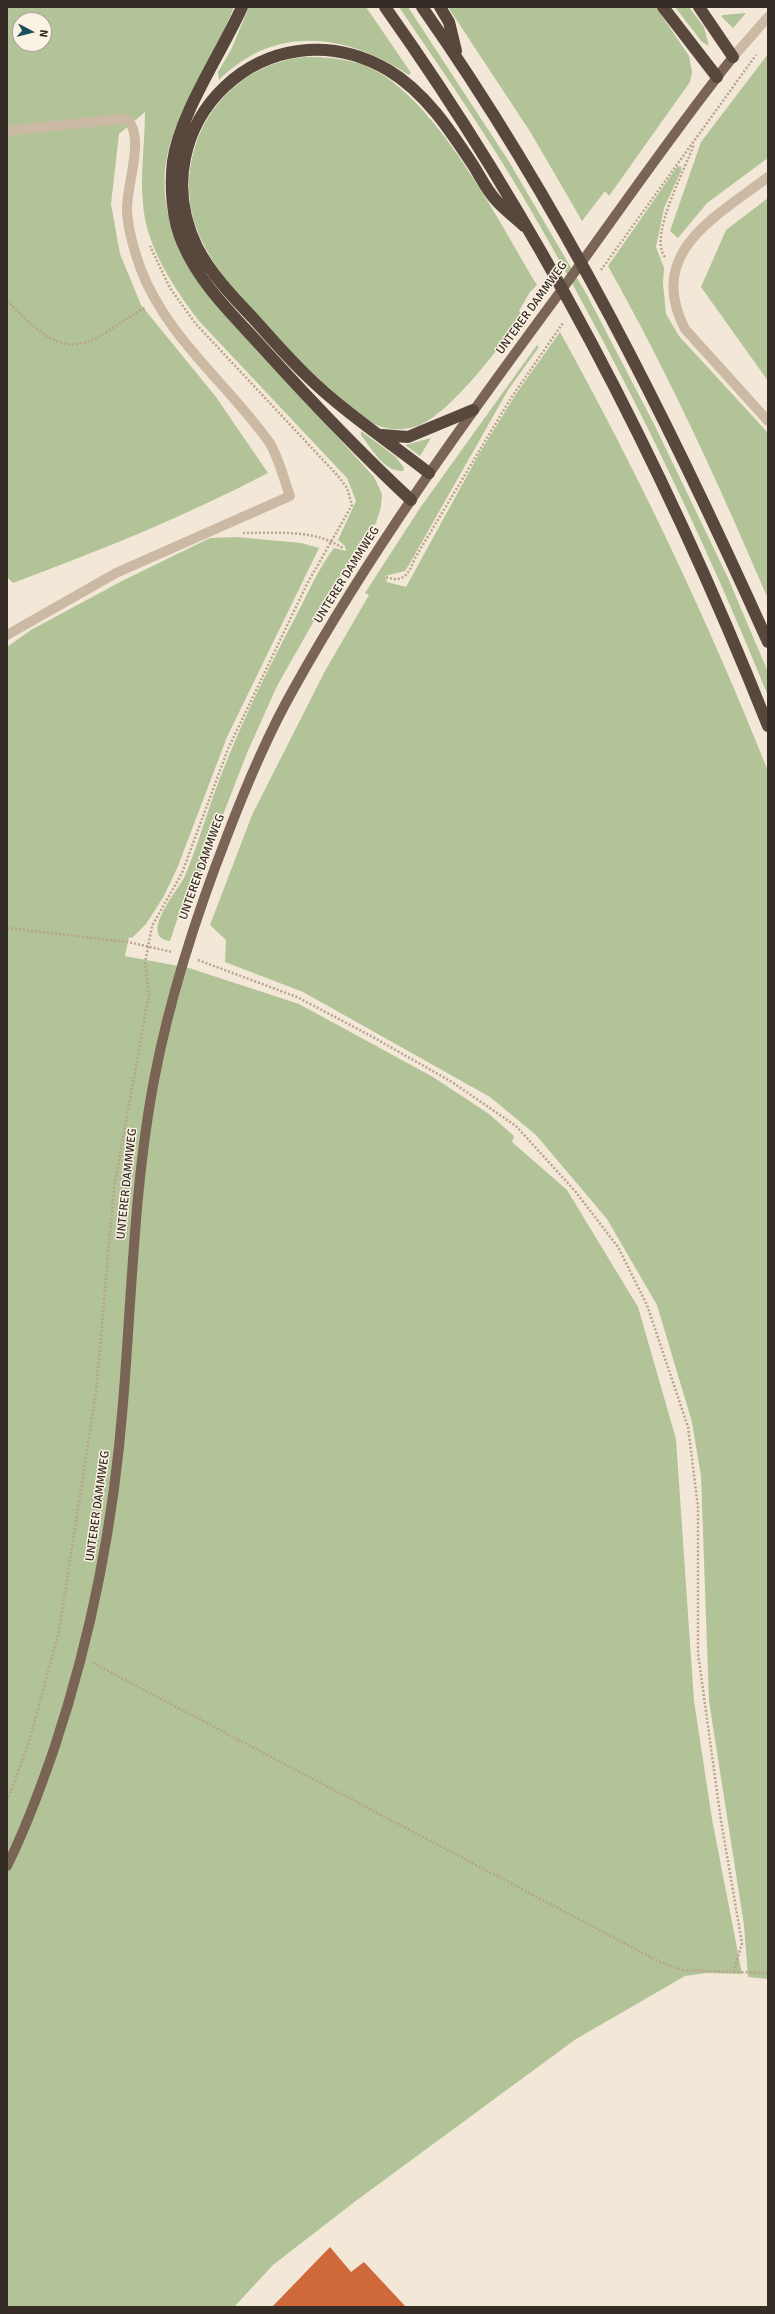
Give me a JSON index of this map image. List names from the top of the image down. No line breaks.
{"streets":{"main road":["UNTERER DAMMWEG"]},"north":"right"}
